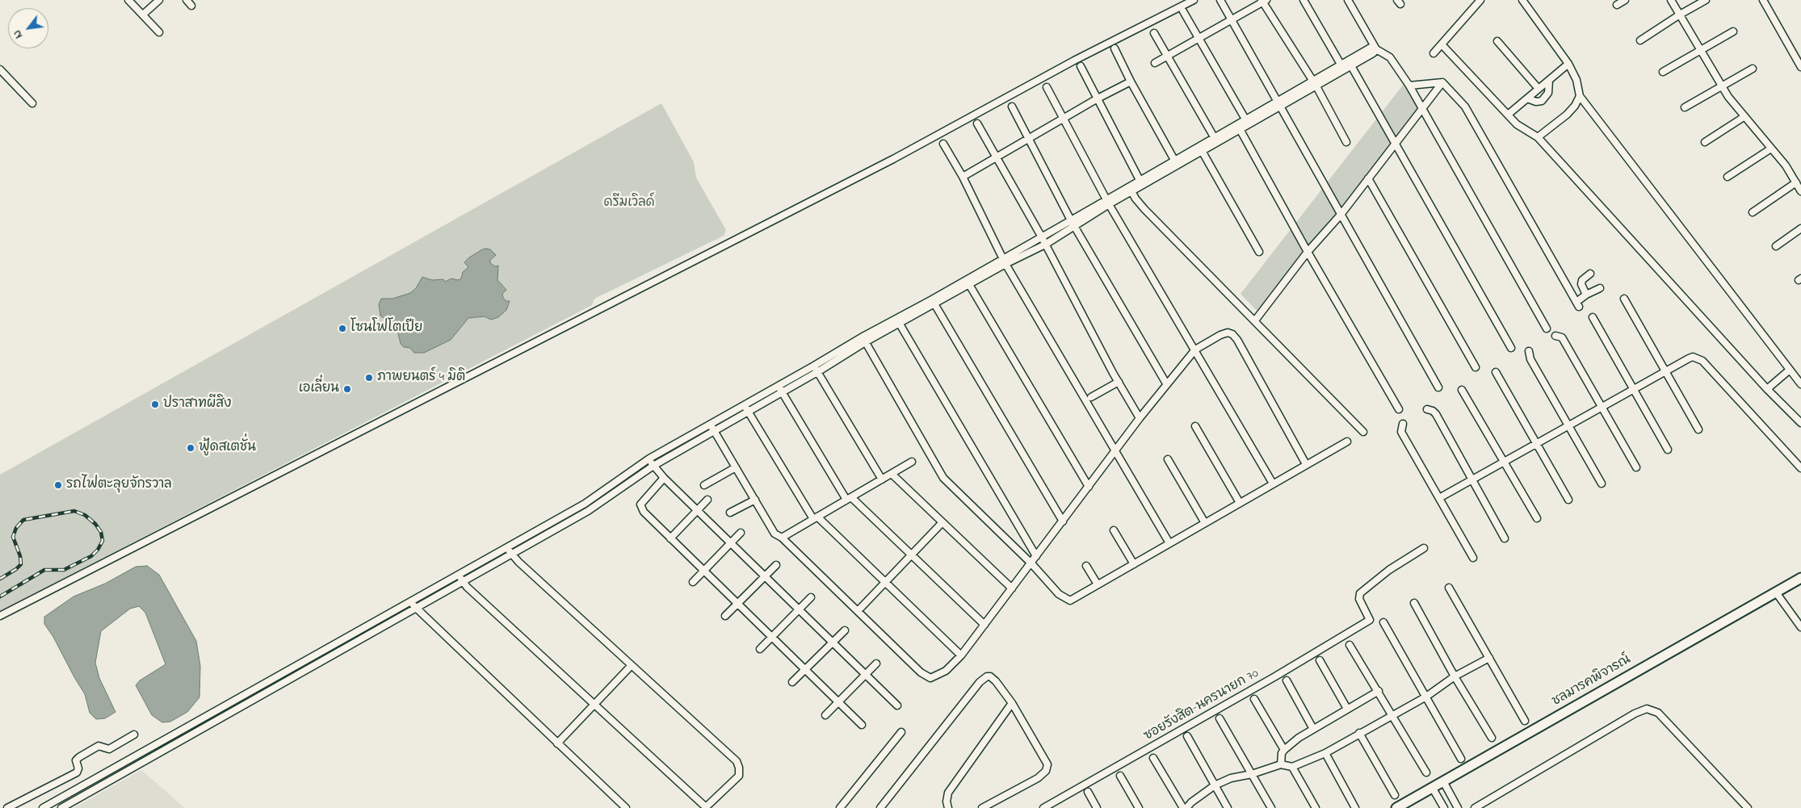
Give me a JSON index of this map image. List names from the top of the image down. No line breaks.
{"streets":{"street":["ชลมารคพิจารณ์","ซอยรังสิต-นครนายก 70"]},"parks":["ดรีมเวิลด์"],"places":["โซนโฟโตเปีย","ภาพยนตร์ 4 มิติ","เอเลี่ยน","ปราสาทผีสิง","ฟู้ดสเตชั่น","รถไฟตะลุยจักรวาล"],"north":"bottom left"}
